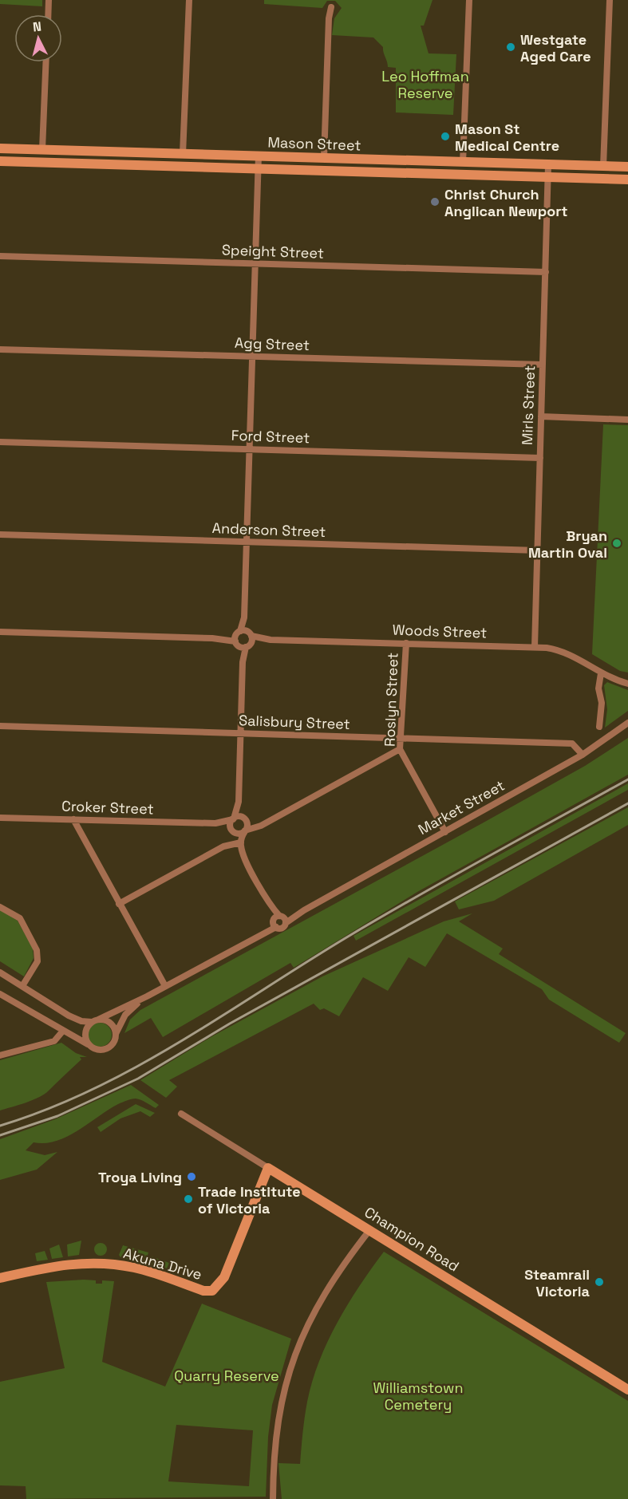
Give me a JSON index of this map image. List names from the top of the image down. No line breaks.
{"streets":{"street":["Mason Street","Speight Street","Agg Street","Mirls Street","Ford Street","Anderson Street","Woods Street","Roslyn Street","Salisbury Street","Croker Street","Market Street","Champion Road","Akuna Drive"]},"crossings":[["Mason Street","Mirls Street"],["Speight Street","Mirls Street"],["Agg Street","Mirls Street"],["Mirls Street","Ford Street"],["Mirls Street","Anderson Street"],["Mirls Street","Woods Street"],["Woods Street","Roslyn Street"],["Roslyn Street","Salisbury Street"],["Roslyn Street","Market Street"],["Salisbury Street","Market Street"],["Champion Road","Akuna Drive"]],"parks":["Leo Hoffman Reserve","Quarry Reserve","Williamstown Cemetery"],"places":["Westgate Aged Care","Mason St Medical Centre","Christ Church Anglican Newport","Bryan Martin Oval","Troya Living","Trade Institute of Victoria","Steamrail Victoria"],"north":"top"}
